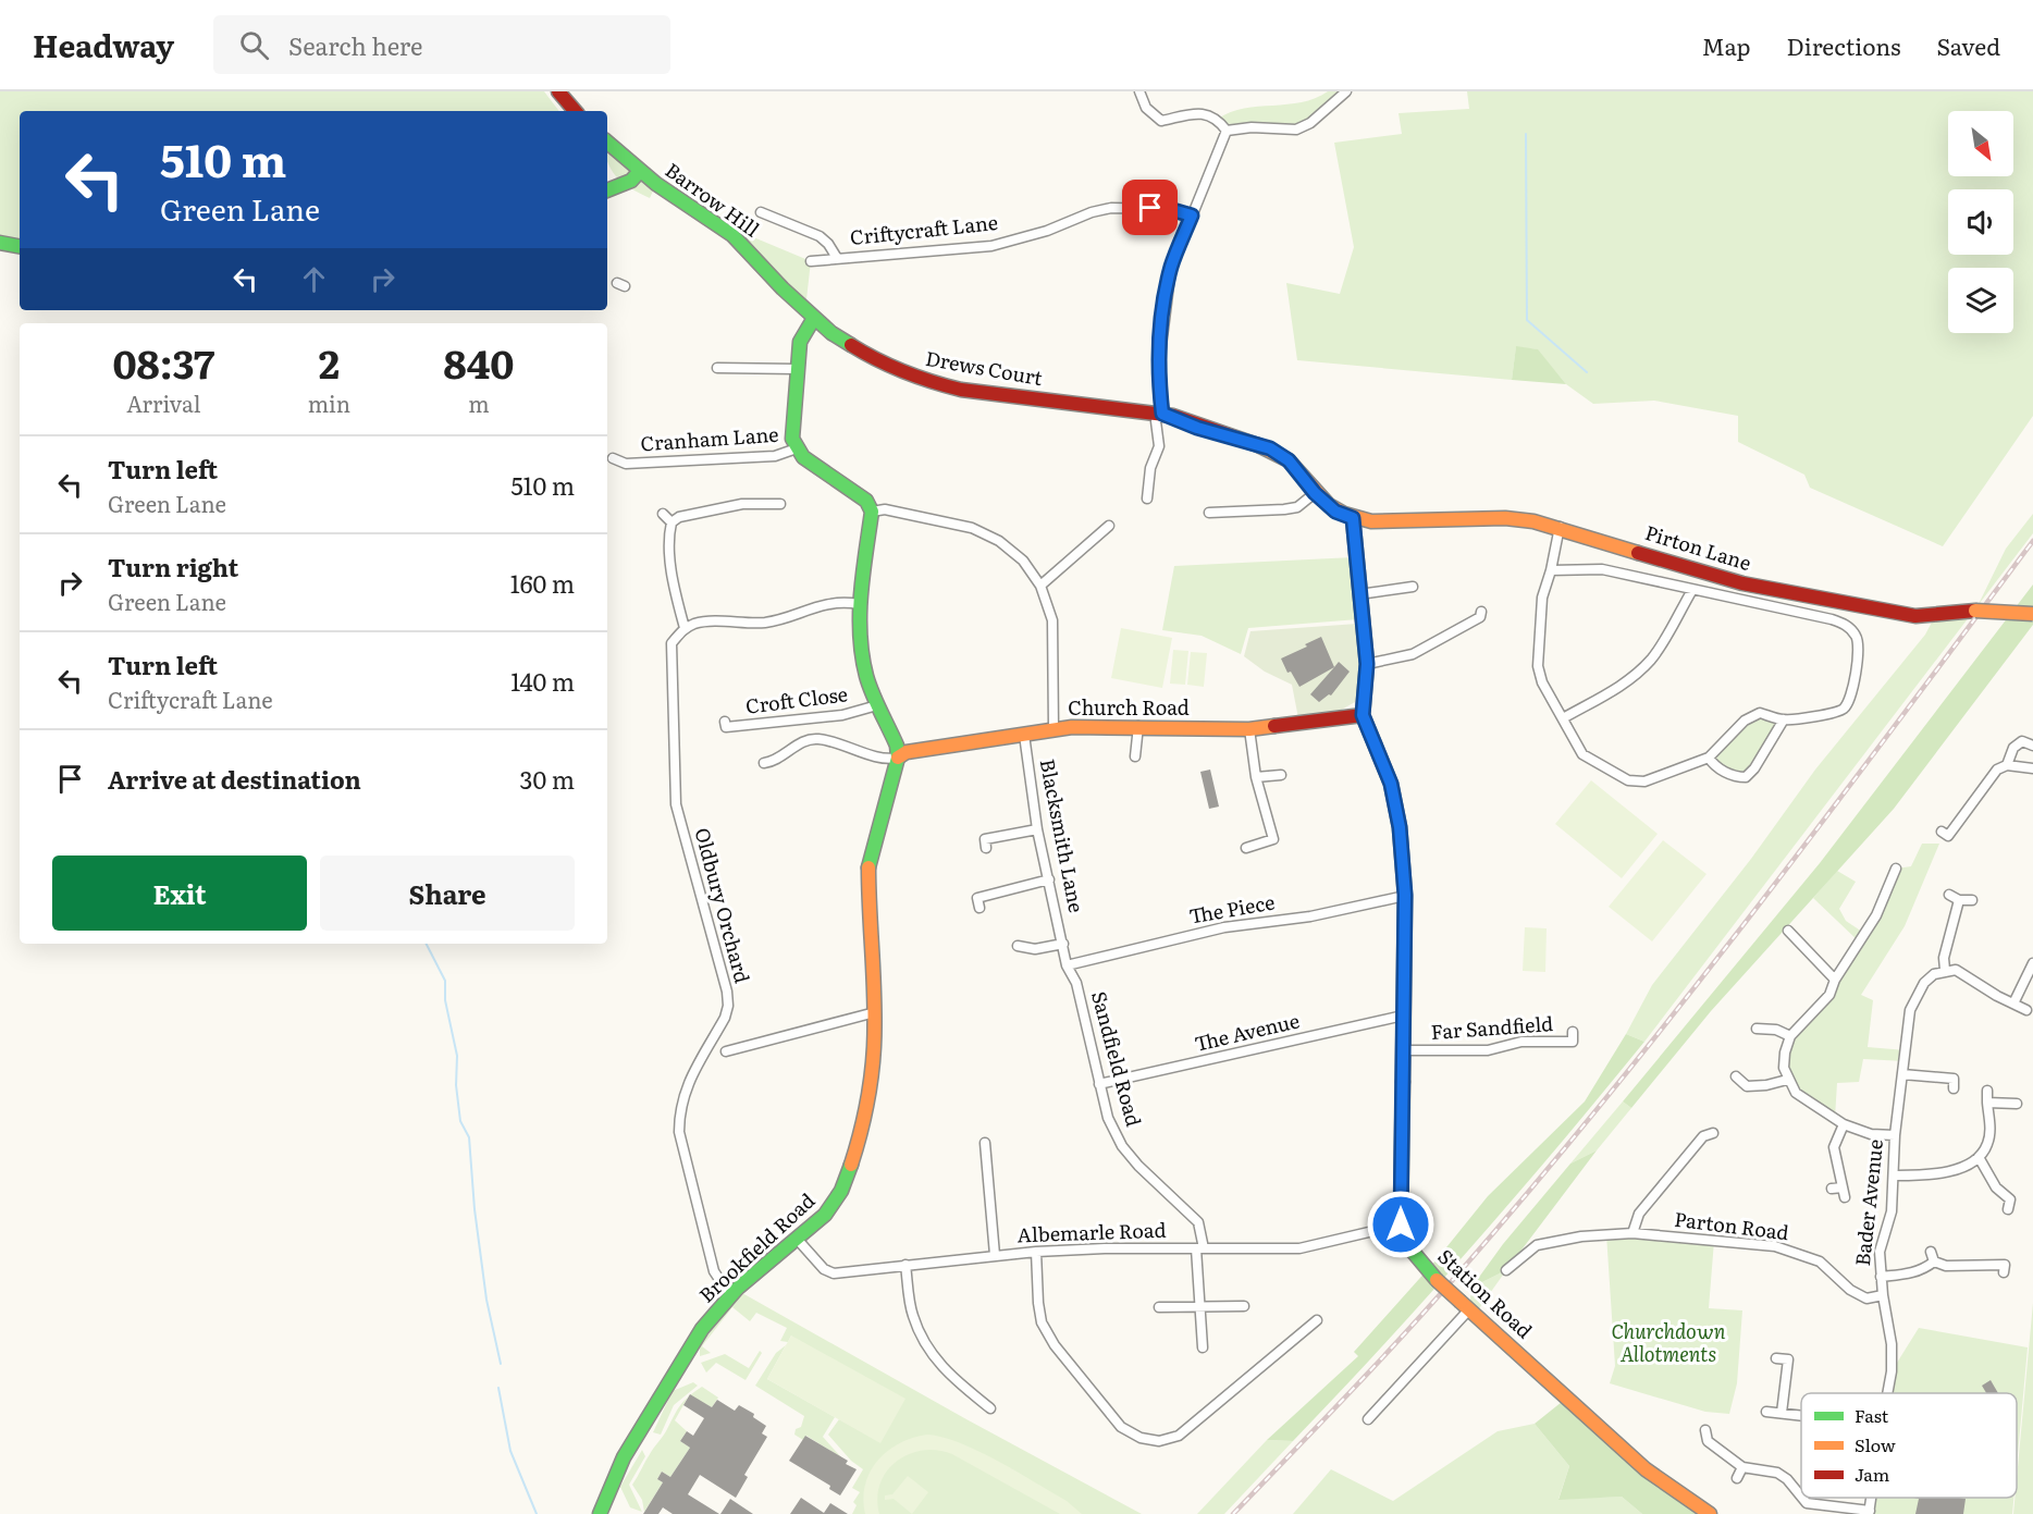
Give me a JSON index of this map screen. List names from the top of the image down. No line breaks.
{"streets":{"street":["Barrow Hill","Criftycraft Lane","Drews Court","Cranham Lane","Pirton Lane","Croft Close","Church Road","Blacksmith Lane","Oldbury Orchard","The Piece","Far Sandfield","The Avenue","Sandfield Road","Bader Avenue","Parton Road","Albemarle Road","Brookfield Road","Station Road"]},"crossings":[["Barrow Hill","Drews Court"],["Drews Court","Pirton Lane"],["Drews Court","Station Road"],["Pirton Lane","Station Road"],["Church Road","Blacksmith Lane"],["Church Road","Brookfield Road"],["Church Road","Station Road"],["Blacksmith Lane","The Piece"],["Blacksmith Lane","Sandfield Road"],["Oldbury Orchard","Brookfield Road"],["The Piece","Sandfield Road"],["The Piece","Station Road"],["Far Sandfield","Station Road"],["The Avenue","Sandfield Road"],["The Avenue","Station Road"],["Sandfield Road","Albemarle Road"],["Bader Avenue","Parton Road"],["Albemarle Road","Brookfield Road"],["Albemarle Road","Station Road"]],"parks":["Churchdown Allotments"],"legend":["Fast","Slow","Jam"],"north":"bottom right","page":{"header":"Headway","search":"Search here","nav":["Map","Directions","Saved"],"turn":["510 m","Green Lane"],"eta":["08:37","Arrival","2","min","840","m"],"list":[{"name":"Turn left","note":"Green Lane","value":"510 m"},{"name":"Turn right","note":"Green Lane","value":"160 m"},{"name":"Turn left","note":"Criftycraft Lane","value":"140 m"},{"name":"Arrive at destination","value":"30 m"}],"buttons":["Exit","Share"]}}
